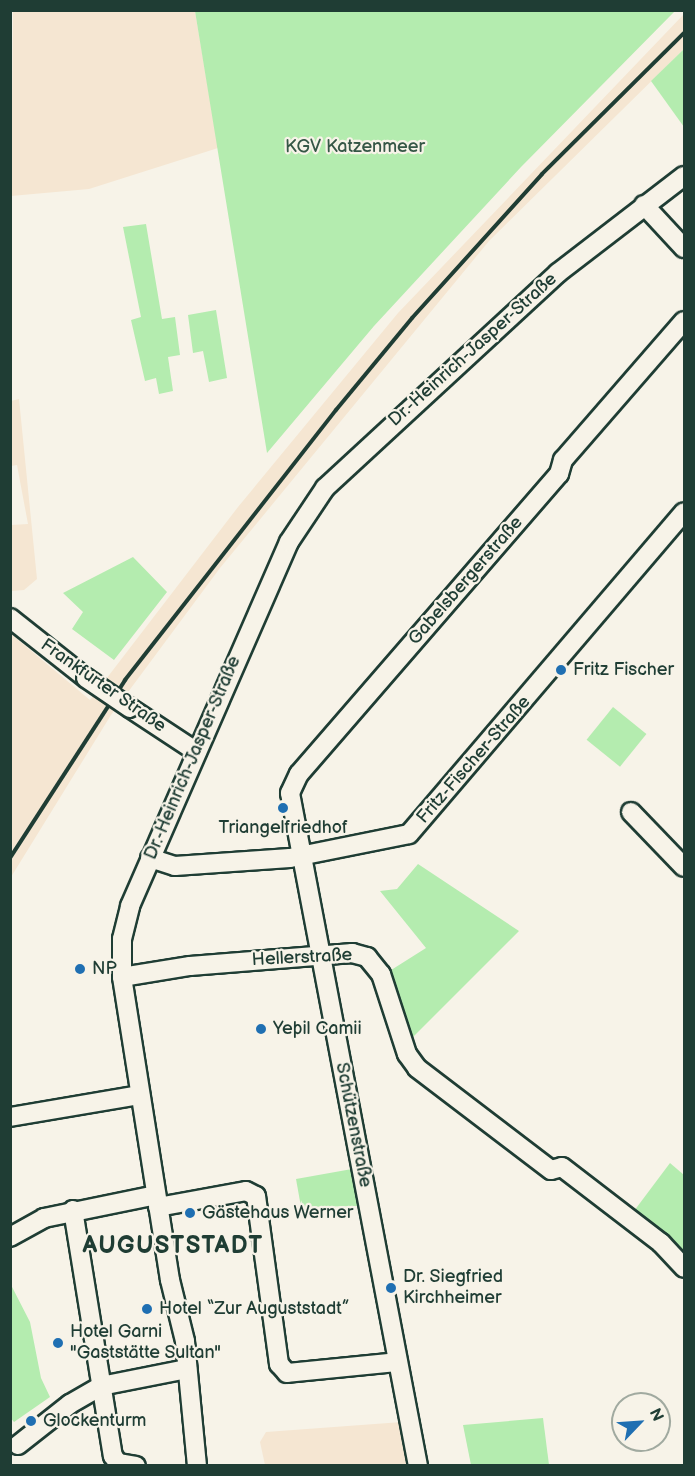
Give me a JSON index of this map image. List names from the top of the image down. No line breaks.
{"streets":{"street":["Dr.-Heinrich-Jasper-Straße","Gabelsbergerstraße","Frankfurter Straße","Fritz-Fischer-Straße","Hellerstraße","Schützenstraße"]},"crossings":[["Dr.-Heinrich-Jasper-Straße","Frankfurter Straße"],["Dr.-Heinrich-Jasper-Straße","Fritz-Fischer-Straße"],["Dr.-Heinrich-Jasper-Straße","Hellerstraße"],["Gabelsbergerstraße","Fritz-Fischer-Straße"],["Gabelsbergerstraße","Schützenstraße"],["Fritz-Fischer-Straße","Schützenstraße"],["Hellerstraße","Schützenstraße"]],"districts":["AUGUSTSTADT"],"parks":["KGV Katzenmeer"],"places":["Fritz Fischer","Triangelfriedhof","NP","Yeþil Camii","Gästehaus Werner","Dr. Siegfried Kirchheimer","Hotel “Zur Auguststadt”","Hotel Garni \"Gaststätte Sultan\"","Glockenturm"],"north":"top right"}
